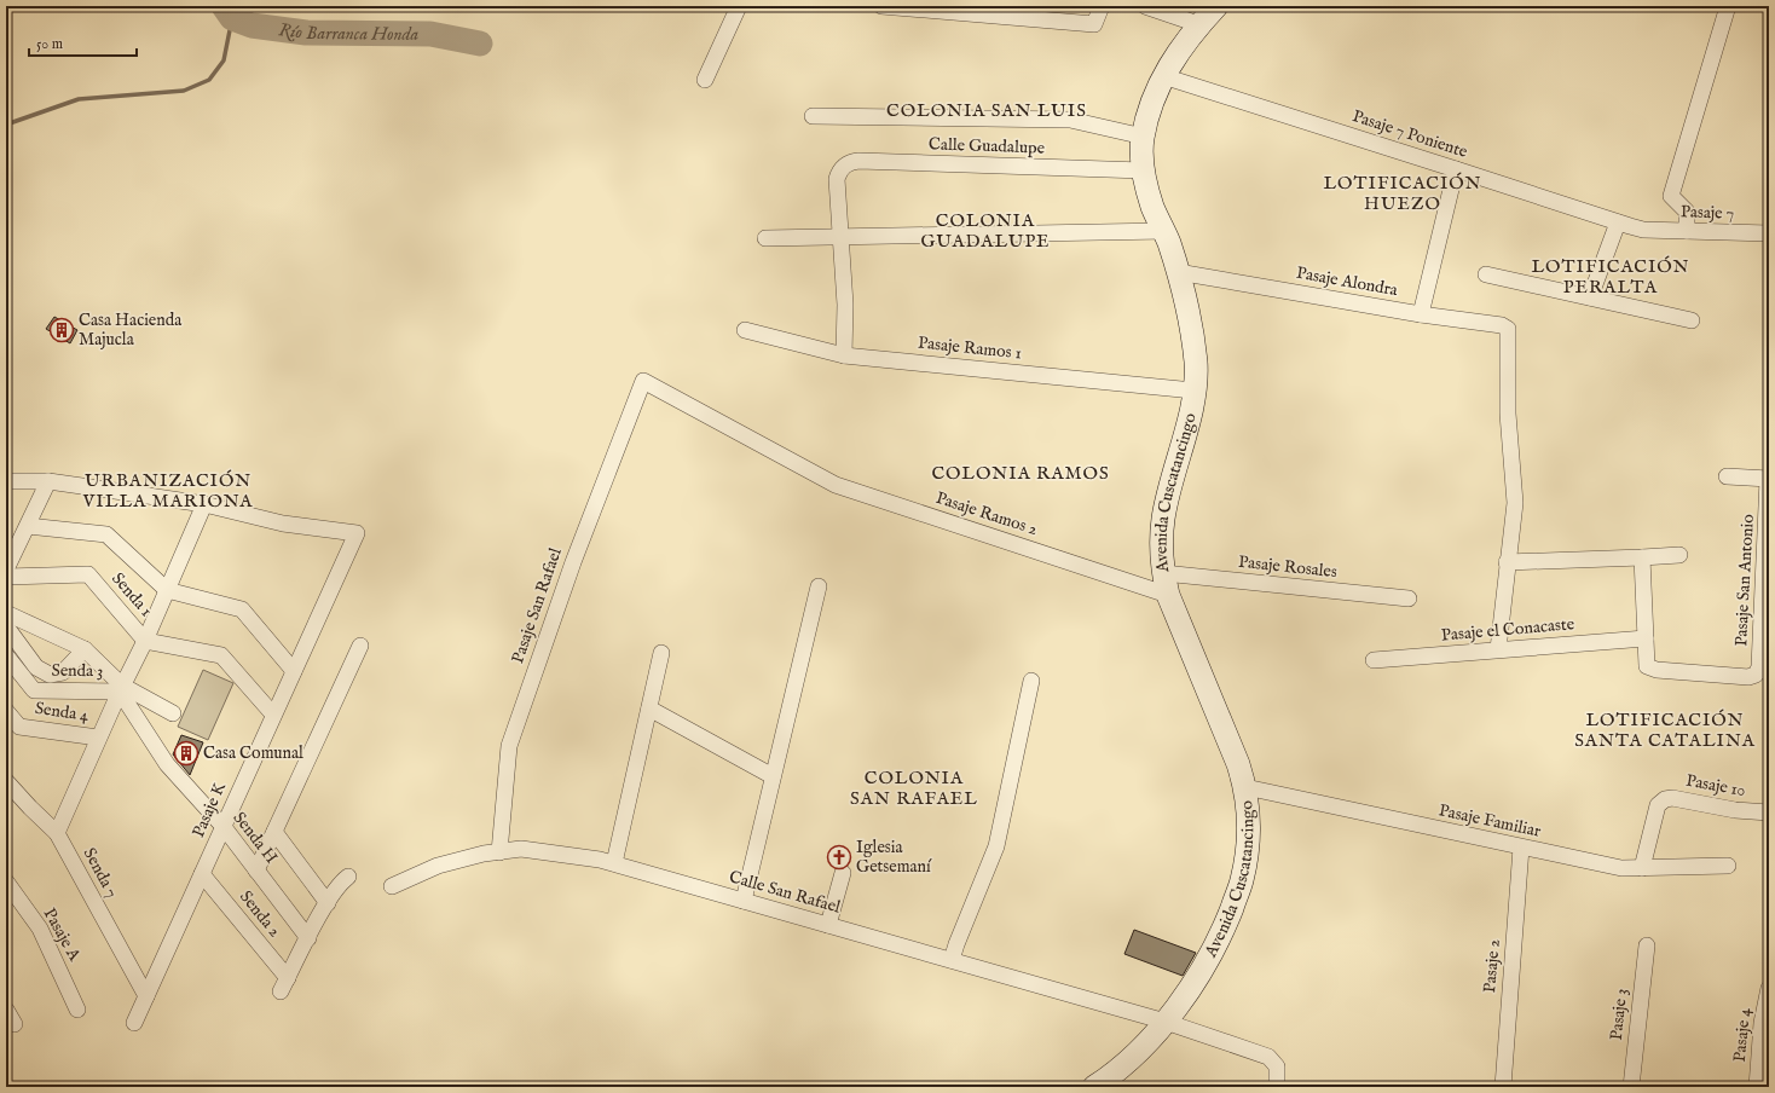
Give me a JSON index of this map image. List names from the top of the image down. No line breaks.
{"streets":{"street":["Pasaje 7 Poniente","Calle Guadalupe","Pasaje 7","Pasaje Alondra","Pasaje Ramos 1","Avenida Cuscatancingo","Pasaje Ramos 2","Pasaje Rosales","Pasaje San Antonio","Senda 1","Pasaje San Rafael","Pasaje el Conacaste","Senda 3","Senda 4","Pasaje 10","Pasaje K","Pasaje Familiar","Senda H","Senda 7","Calle San Rafael","Senda 2","Pasaje A","Pasaje 2","Pasaje 3","Pasaje 4"]},"crossings":[["Pasaje 7 Poniente","Pasaje 7"],["Pasaje 7 Poniente","Avenida Cuscatancingo"],["Calle Guadalupe","Avenida Cuscatancingo"],["Pasaje Alondra","Avenida Cuscatancingo"],["Pasaje Ramos 1","Avenida Cuscatancingo"],["Avenida Cuscatancingo","Pasaje Ramos 2"],["Avenida Cuscatancingo","Pasaje Rosales"],["Avenida Cuscatancingo","Pasaje Familiar"],["Avenida Cuscatancingo","Calle San Rafael"],["Pasaje Ramos 2","Pasaje Rosales"],["Pasaje Ramos 2","Pasaje San Rafael"],["Pasaje San Antonio","Pasaje el Conacaste"],["Pasaje San Rafael","Calle San Rafael"],["Senda 3","Senda H"],["Pasaje 10","Pasaje Familiar"],["Pasaje K","Senda H"],["Pasaje K","Senda 7"],["Pasaje K","Senda 2"],["Pasaje Familiar","Pasaje 2"],["Senda H","Senda 2"]],"districts":["COLONIA SAN LUIS","LOTIFICACIÓN HUEZO","COLONIA GUADALUPE","LOTIFICACIÓN PERALTA","COLONIA RAMOS","URBANIZACIÓN VILLA MARIONA","LOTIFICACIÓN SANTA CATALINA","COLONIA SAN RAFAEL"],"water":["Río Barranca Honda"],"places":{"building":["Casa Hacienda Majucla","Casa Comunal"],"church":["Iglesia Getsemaní"]},"scale_bar":"50 m"}
